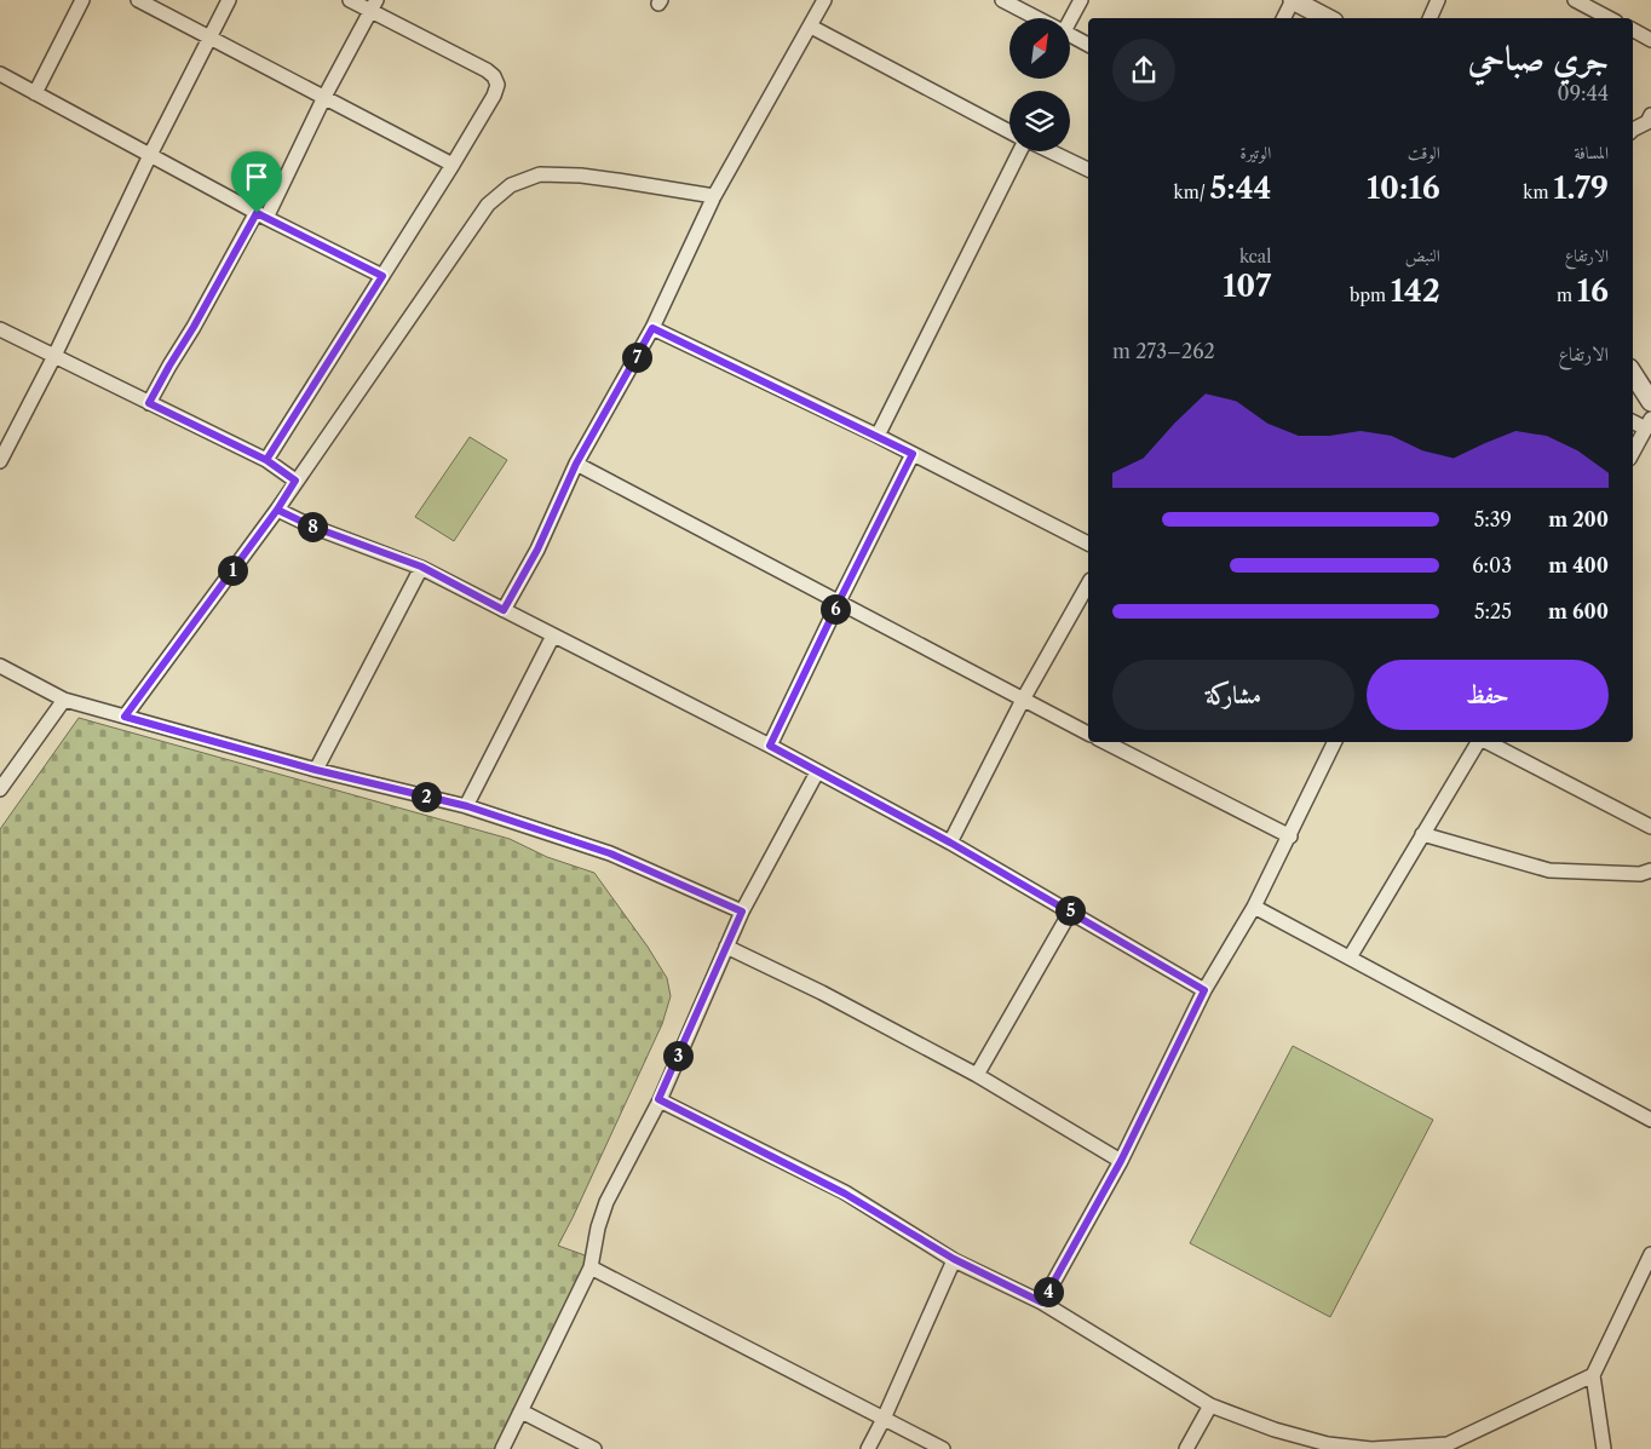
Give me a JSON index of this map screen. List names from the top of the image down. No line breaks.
{"north":"top right","page":{"heading":["جري صباحي","09:44"],"stats":[["المسافة","1.79 km"],["الوقت","10:16"],["الوتيرة","5:44 /km"],["الارتفاع","16 m"],["النبض","142 bpm"],["kcal","107"]],"chart":["الارتفاع","262–273 m"],"pins":["7","8","1","6","2","5","3","4"],"list":[{"name":"200 m","note":"5:39"},{"name":"400 m","note":"6:03"},{"name":"600 m","note":"5:25"}],"buttons":["حفظ","مشاركة"]}}
